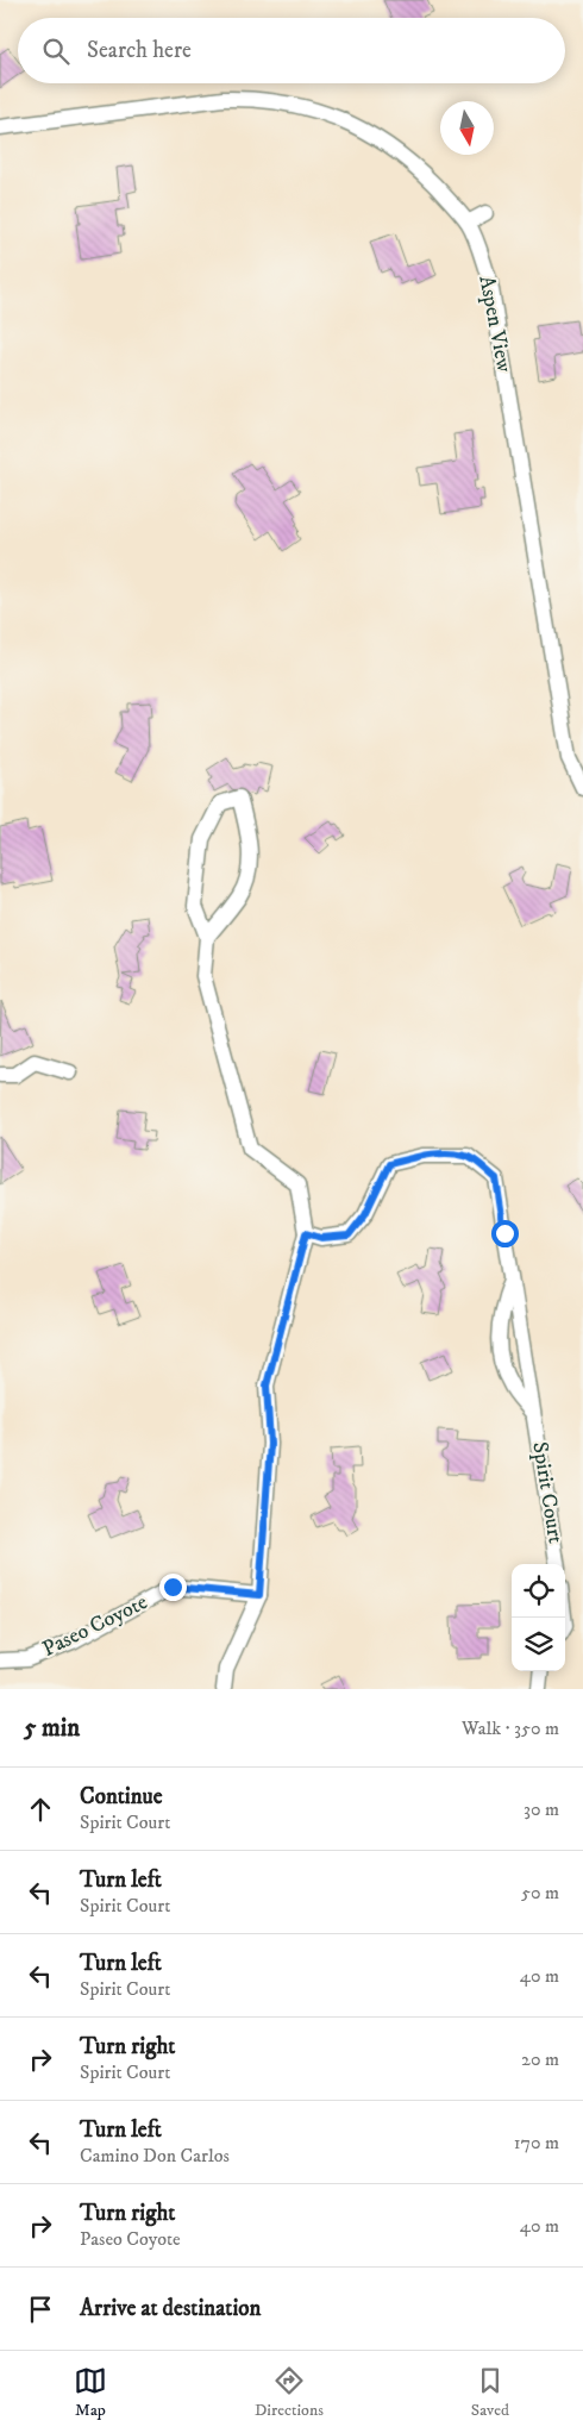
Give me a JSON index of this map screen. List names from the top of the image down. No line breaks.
{"streets":{"street":["Aspen View","Spirit Court","Paseo Coyote"]},"north":"bottom","page":{"search":"Search here","heading":["5 min","Walk · 350 m"],"list":[["Continue","Spirit Court","30 m"],["Turn left","Spirit Court","50 m"],["Turn left","Spirit Court","40 m"],["Turn right","Spirit Court","20 m"],["Turn left","Camino Don Carlos","170 m"],["Turn right","Paseo Coyote","40 m"],"Arrive at destination"],"nav":["Map","Directions","Saved"]}}
